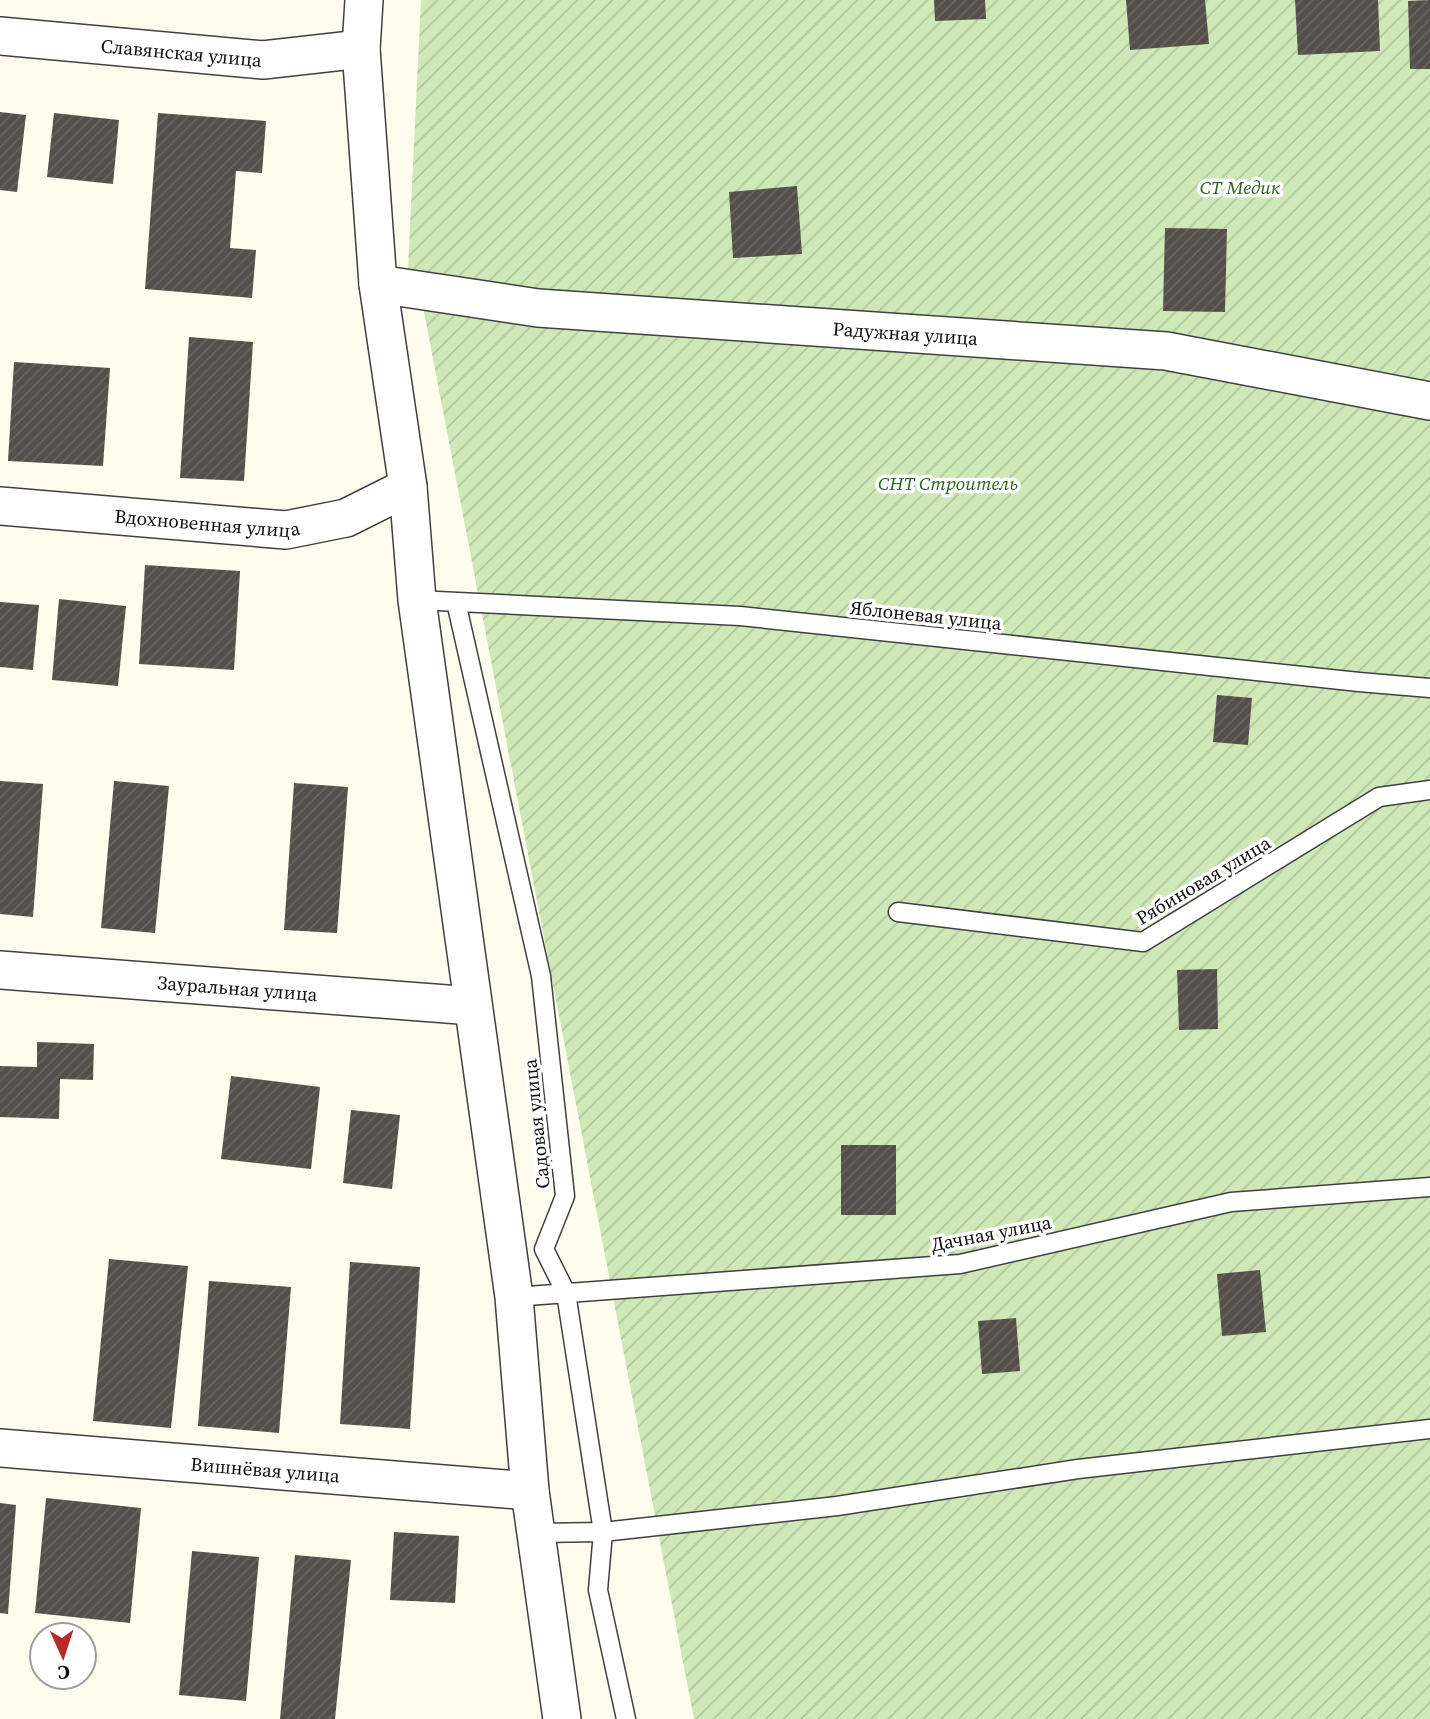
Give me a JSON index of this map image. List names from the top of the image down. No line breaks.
{"streets":{"street":["Славянская улица","Радужная улица","Вдохновенная улица","Зауральная улица","Вишнёвая улица"],"lane":["Яблоневая улица","Рябиновая улица","Садовая улица","Дачная улица"]},"crossings":[["Яблоневая улица","Садовая улица"],["Садовая улица","Дачная улица"]],"parks":["СТ Медик","СНТ Строитель"],"north":"bottom"}
